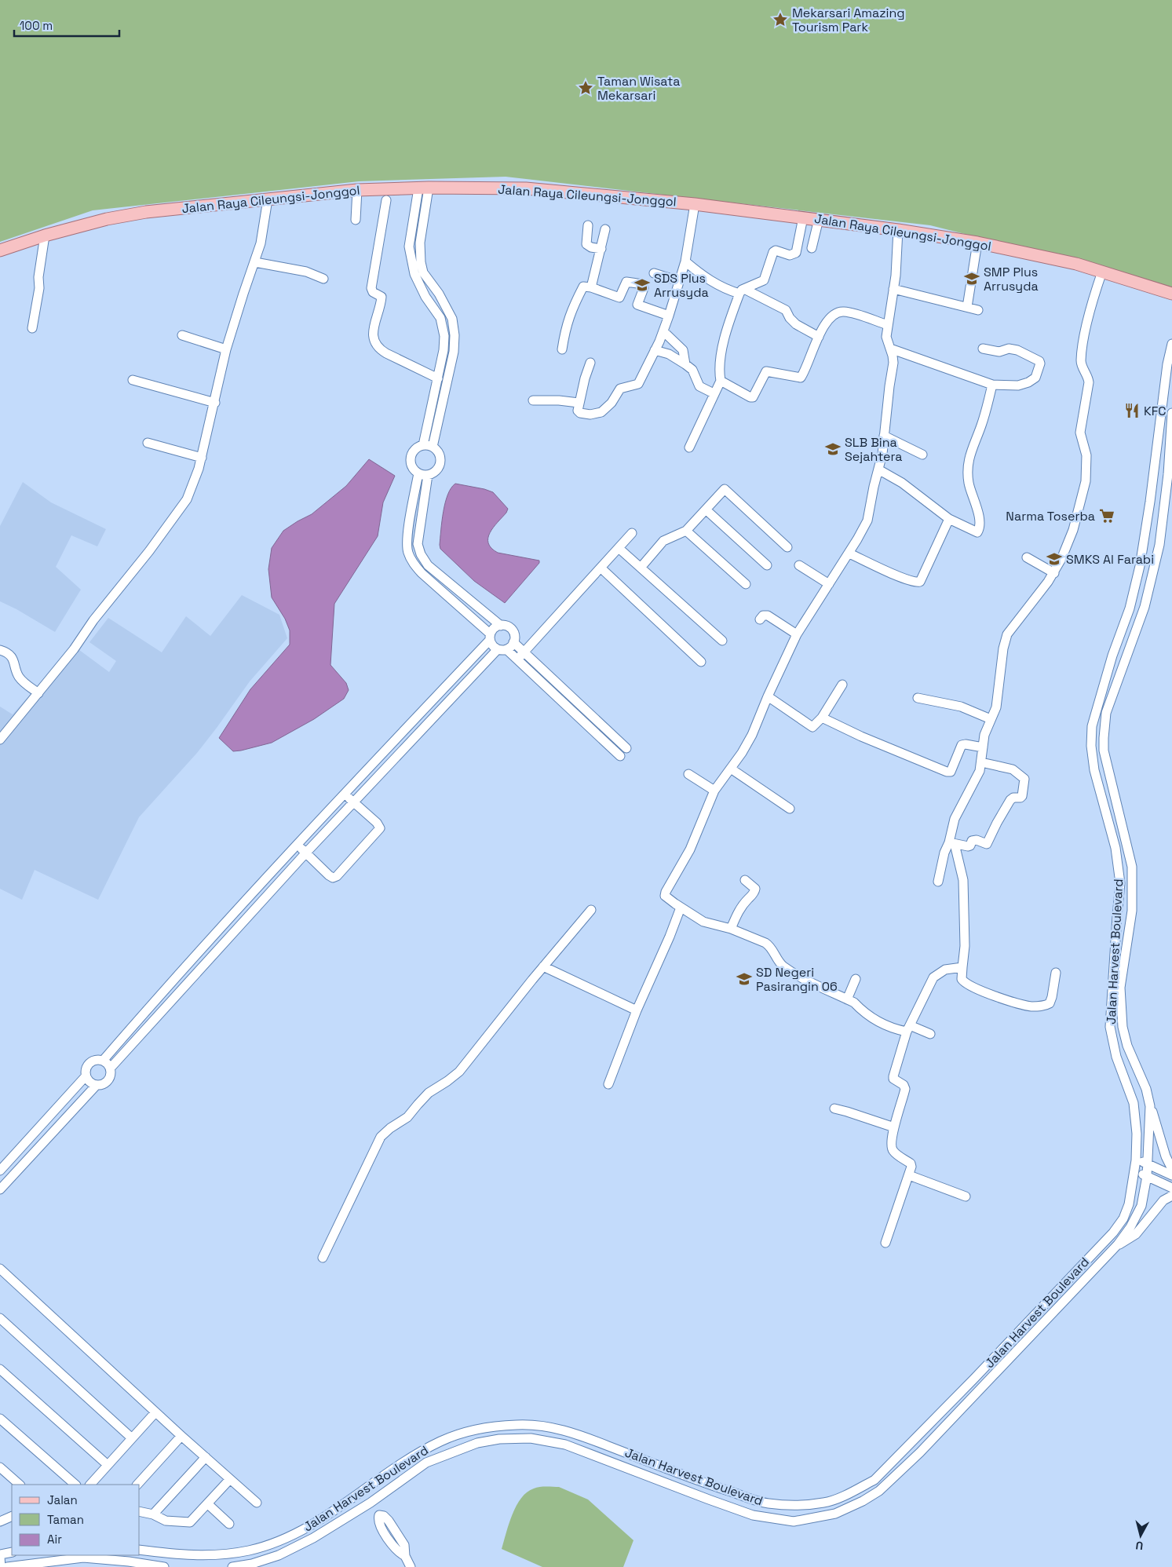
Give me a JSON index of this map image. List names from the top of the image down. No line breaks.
{"streets":{"main road":["Jalan Raya Cileungsi-Jonggol"],"street":["Jalan Harvest Boulevard"]},"places":{"place":["Mekarsari Amazing Tourism Park","Taman Wisata Mekarsari"],"school or university":["SMP Plus Arrusyda","SDS Plus Arrusyda","SLB Bina Sejahtera","SMKS Al Farabi","SD Negeri Pasirangin 06"],"restaurant":["KFC"],"supermarket":["Narma Toserba"]},"legend":["Jalan","Taman","Air"],"scale_bar":"100 m","north":"bottom"}
